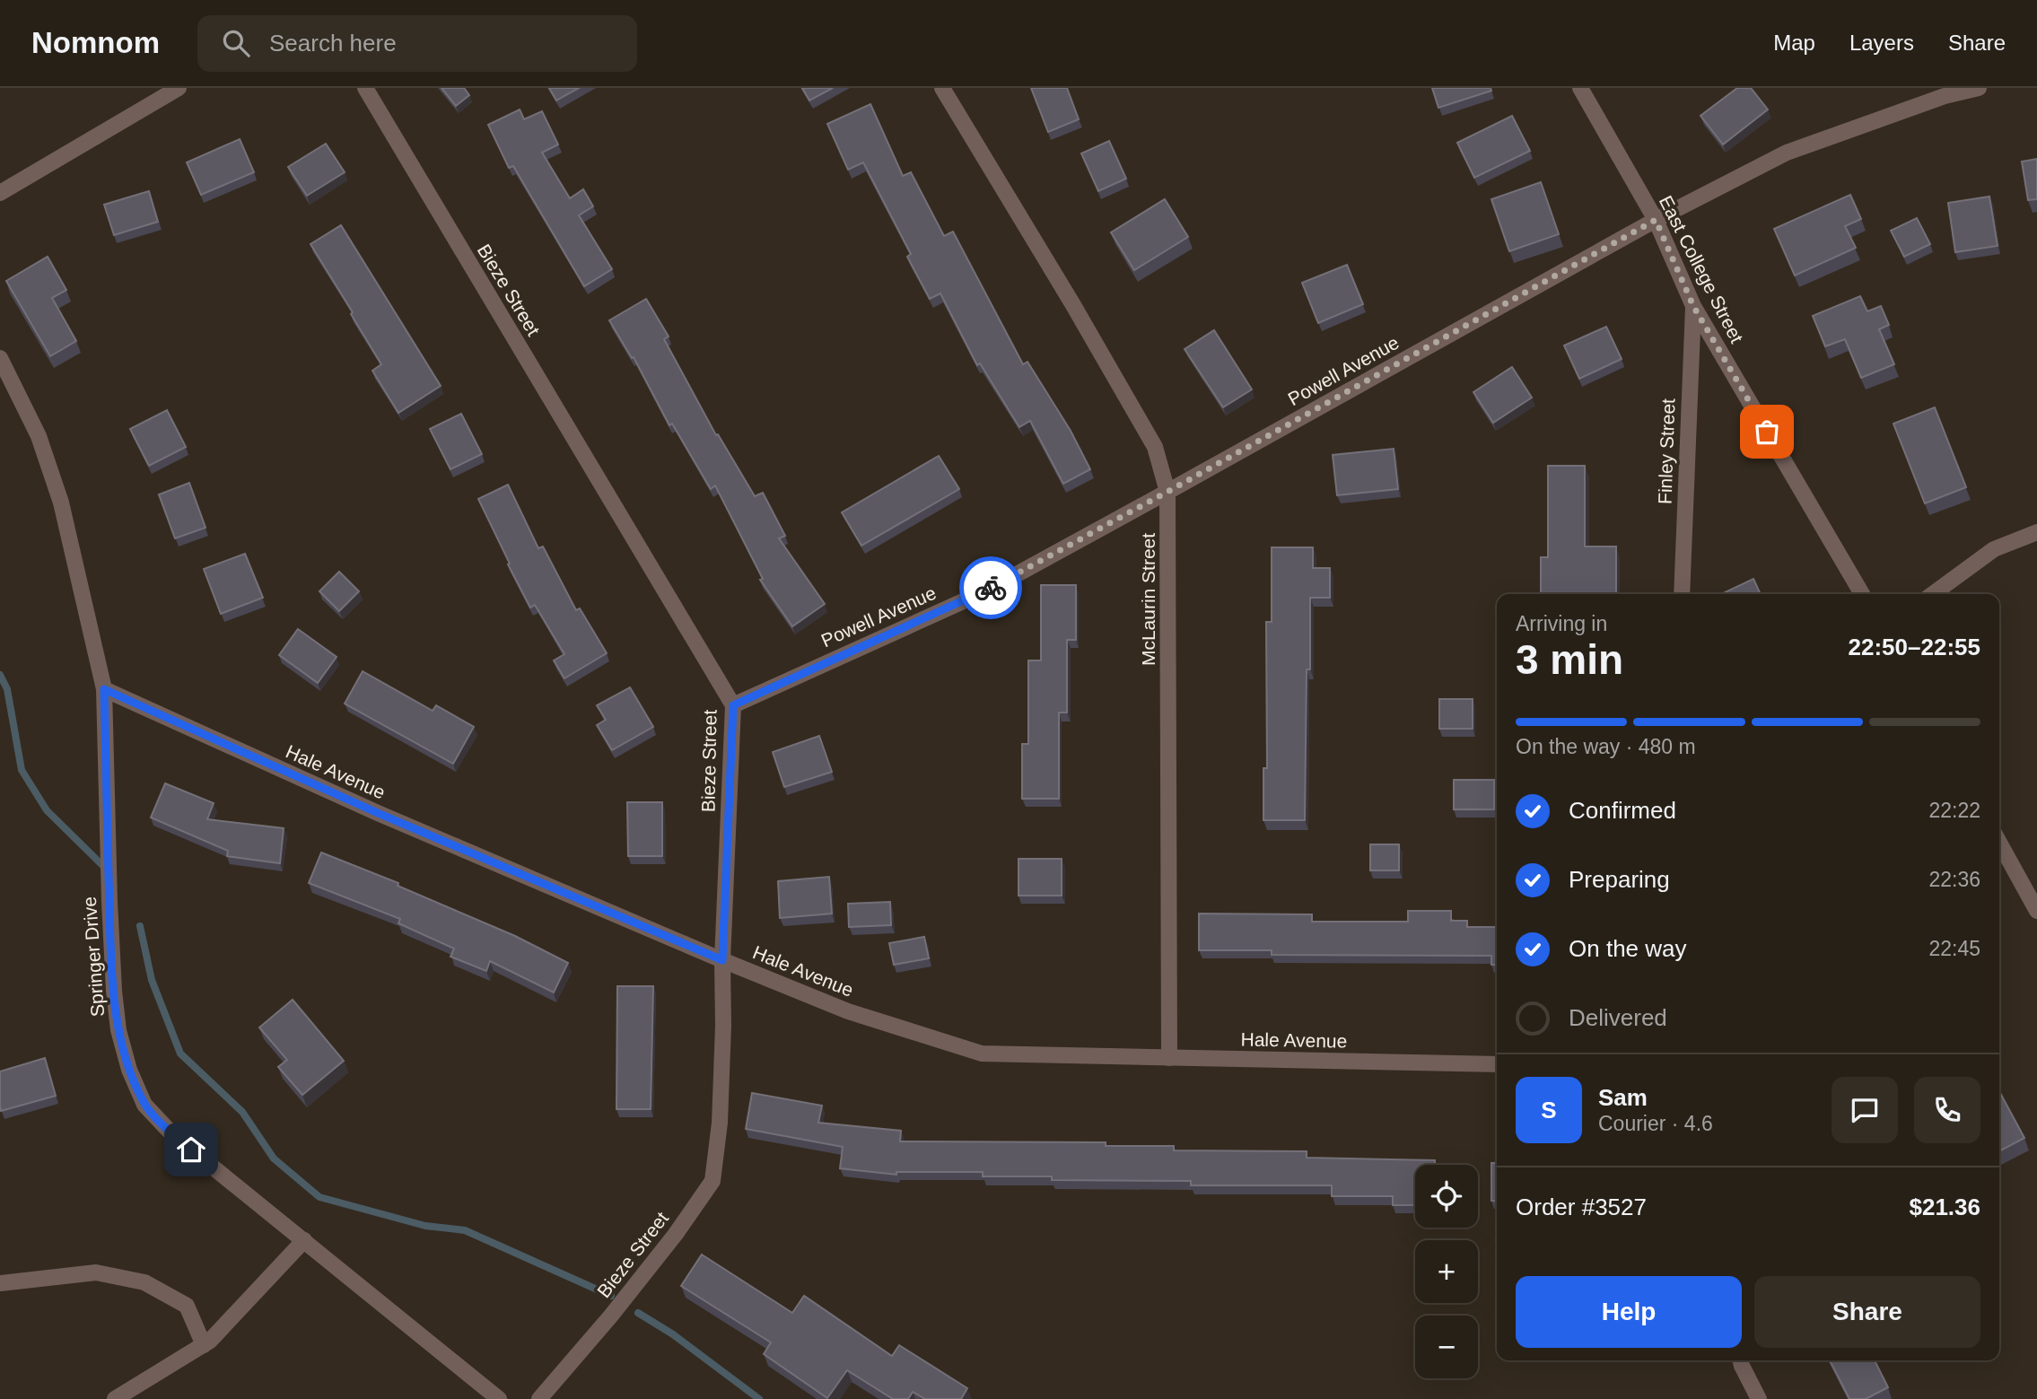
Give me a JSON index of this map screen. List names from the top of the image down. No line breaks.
{"streets":{"street":["East College Street","Bieze Street","Powell Avenue","Finley Street","McLaurin Street","Hale Avenue","Springer Drive"]},"crossings":[["East College Street","Powell Avenue"],["East College Street","Finley Street"],["Bieze Street","Powell Avenue"],["Bieze Street","Hale Avenue"],["Powell Avenue","McLaurin Street"],["McLaurin Street","Hale Avenue"],["Hale Avenue","Springer Drive"]],"page":{"header":"Nomnom","search":"Search here","nav":["Map","Layers","Share"],"heading":["3 min","Arriving in","22:50–22:55"],"panel":["Sam","Courier · 4.6","Order #3527","$21.36"],"bar":"On the way · 480 m","list":[["Confirmed","22:22"],["Preparing","22:36"],["On the way","22:45"],"Delivered"],"round":"S","map_buttons":["+","−"],"buttons":["Help","Share"]}}
